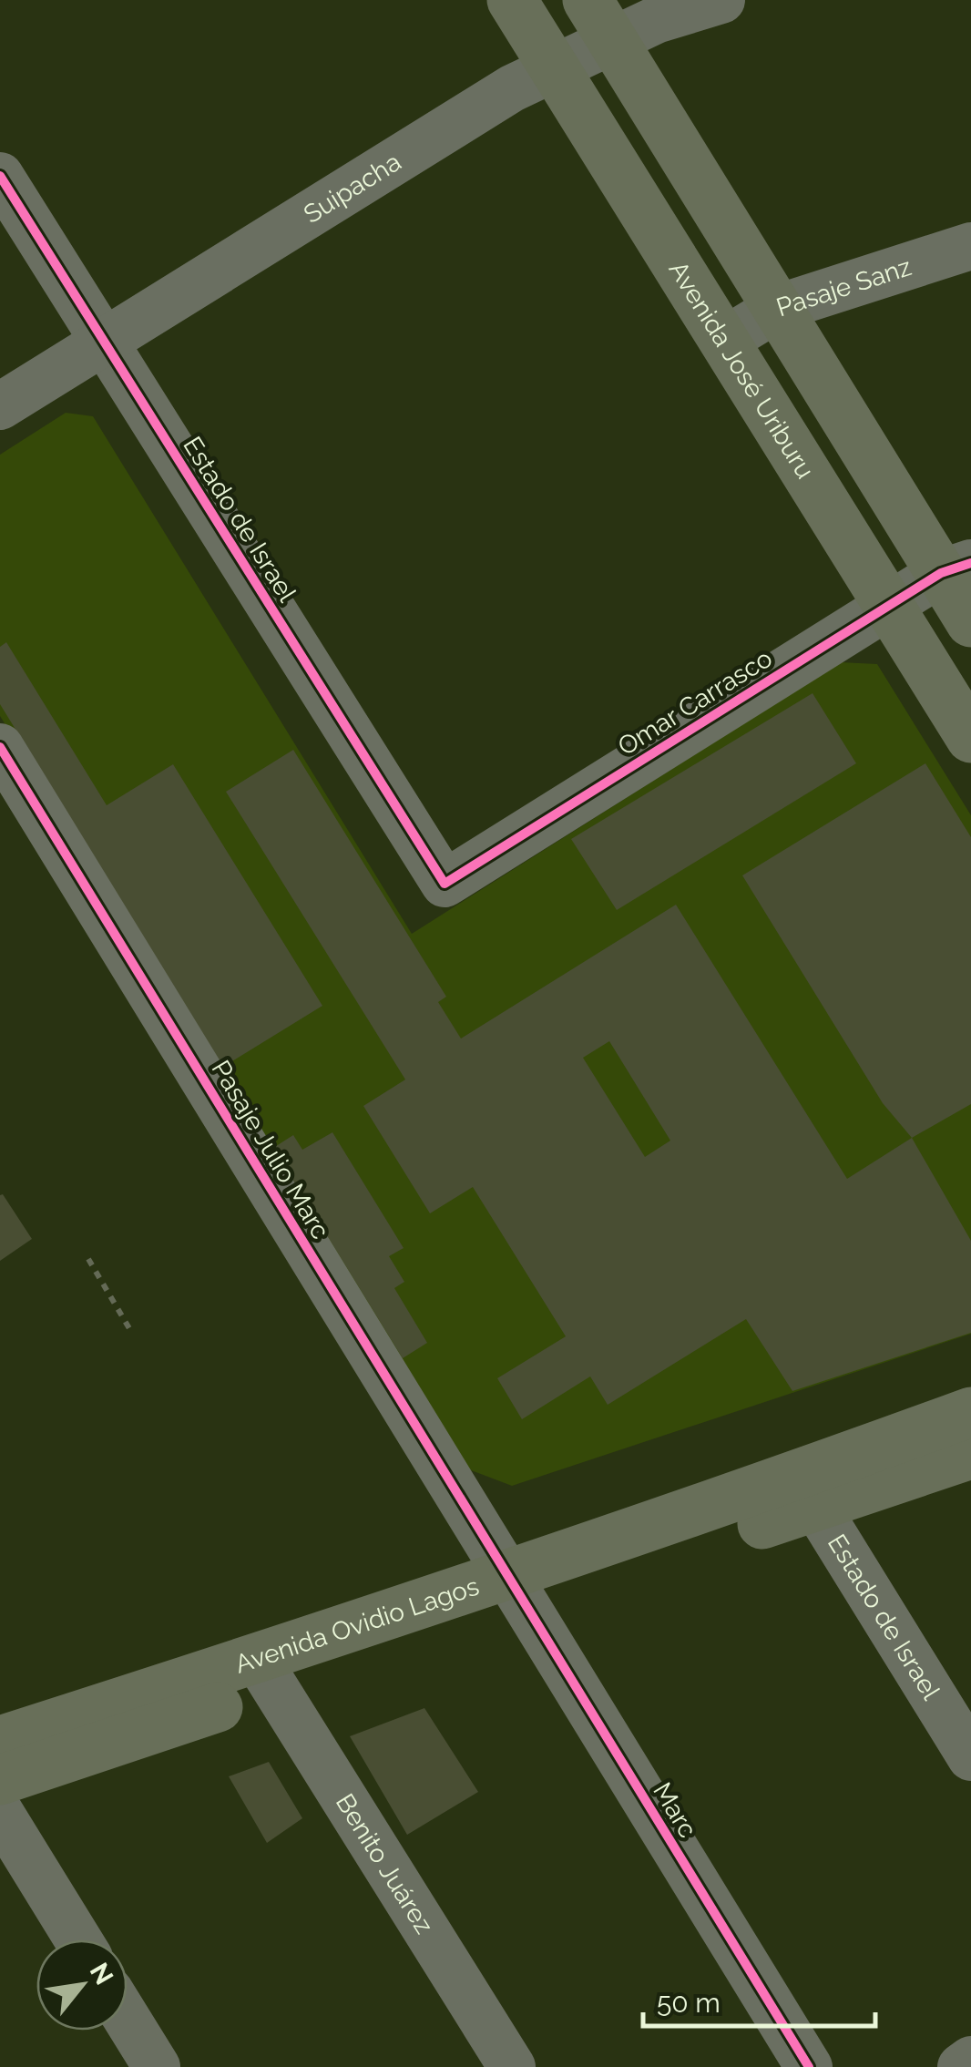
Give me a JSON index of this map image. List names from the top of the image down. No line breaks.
{"streets":{"main road":["Avenida José Uriburu","Avenida Ovidio Lagos"],"street":["Suipacha","Pasaje Sanz","Estado de Israel","Omar Carrasco","Pasaje Julio Marc","Marc","Benito Juárez"]},"crossings":[["Suipacha","Avenida José Uriburu"],["Suipacha","Estado de Israel"],["Pasaje Sanz","Avenida José Uriburu"],["Avenida José Uriburu","Omar Carrasco"],["Estado de Israel","Omar Carrasco"],["Estado de Israel","Avenida Ovidio Lagos"],["Pasaje Julio Marc","Avenida Ovidio Lagos"],["Pasaje Julio Marc","Marc"],["Avenida Ovidio Lagos","Marc"],["Avenida Ovidio Lagos","Benito Juárez"]],"scale_bar":"50 m","north":"top right"}
